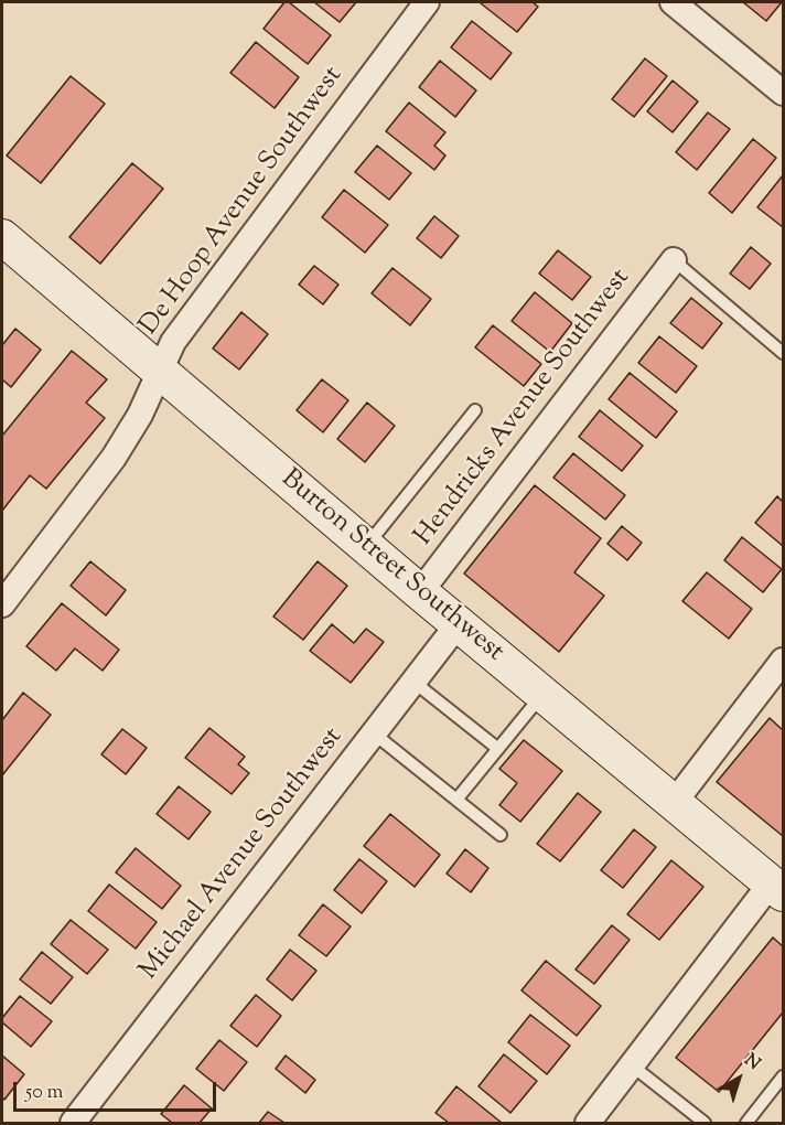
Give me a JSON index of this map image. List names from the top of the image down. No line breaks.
{"streets":{"main road":["Burton Street Southwest"],"street":["De Hoop Avenue Southwest","Hendricks Avenue Southwest","Michael Avenue Southwest"]},"crossings":[["De Hoop Avenue Southwest","Burton Street Southwest"],["Hendricks Avenue Southwest","Burton Street Southwest"],["Burton Street Southwest","Michael Avenue Southwest"]],"scale_bar":"50 m","north":"top right"}
